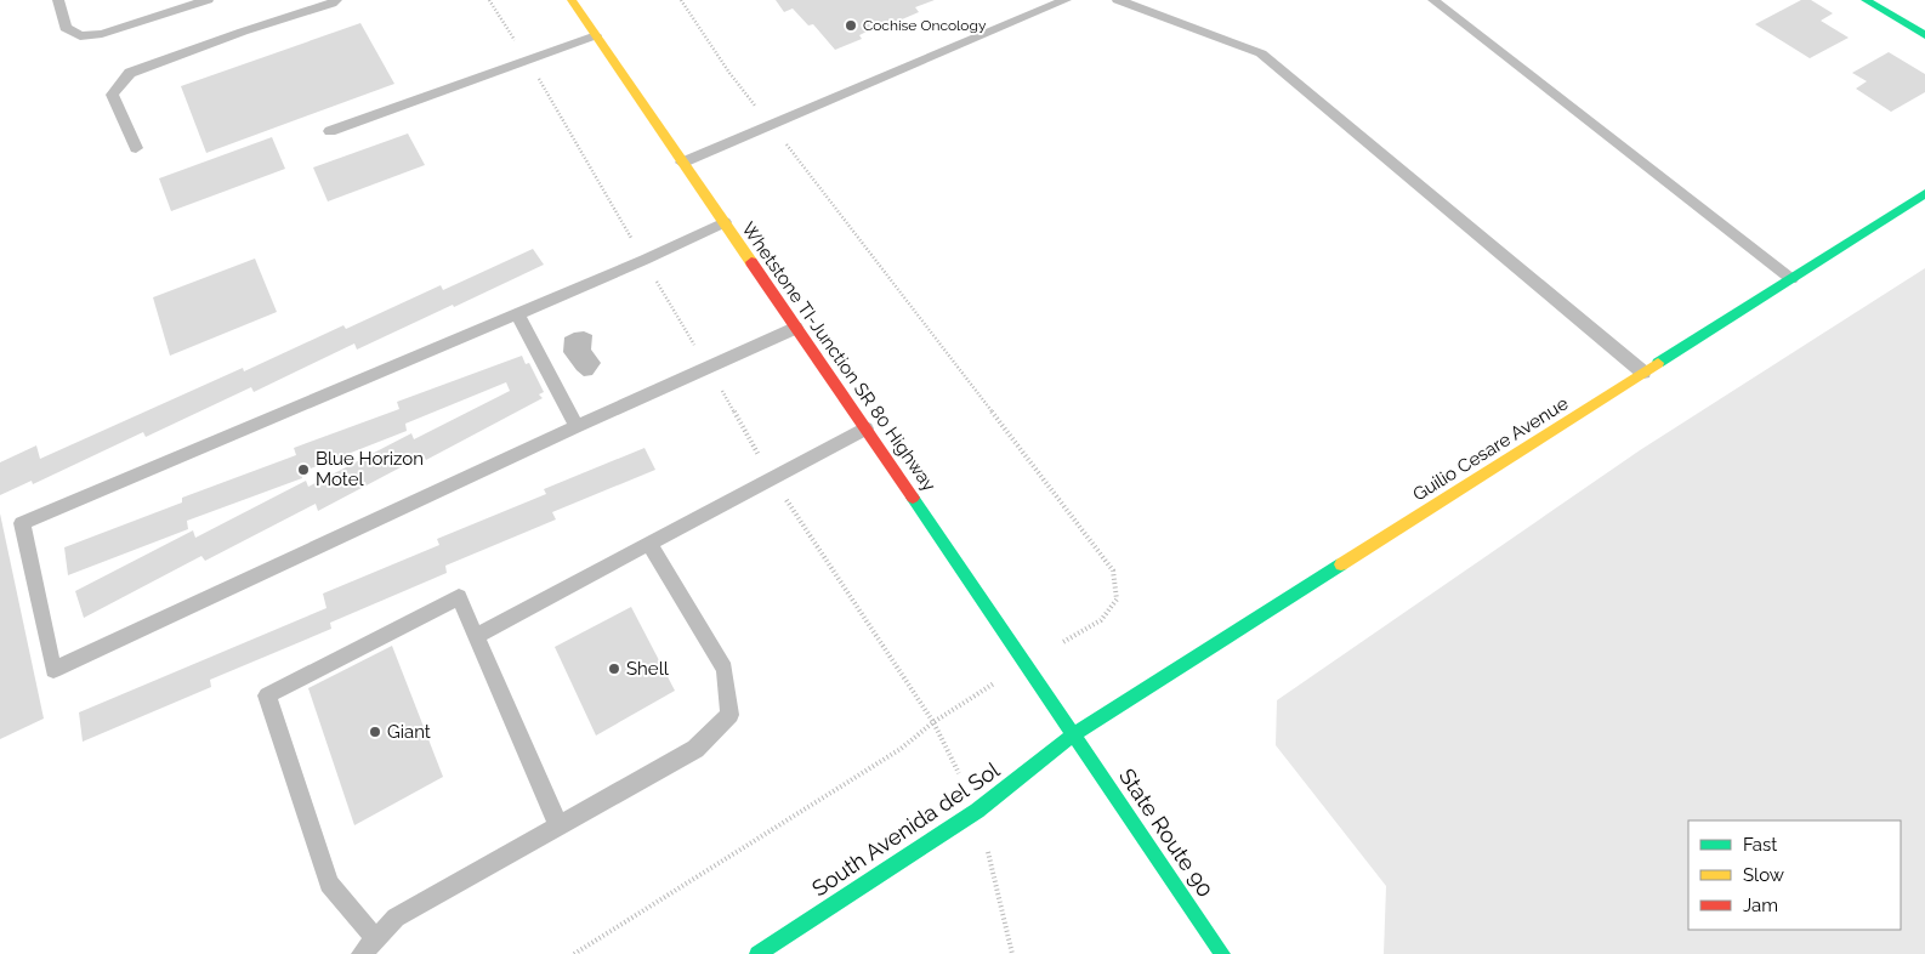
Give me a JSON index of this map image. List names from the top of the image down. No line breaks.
{"streets":{"main road":["Whetstone TI-Junction SR 80 Highway","Guilio Cesare Avenue","South Avenida del Sol","State Route 90"]},"crossings":[["Whetstone TI-Junction SR 80 Highway","Guilio Cesare Avenue"],["Whetstone TI-Junction SR 80 Highway","South Avenida del Sol"],["Whetstone TI-Junction SR 80 Highway","State Route 90"],["Guilio Cesare Avenue","South Avenida del Sol"],["Guilio Cesare Avenue","State Route 90"],["South Avenida del Sol","State Route 90"]],"places":["Cochise Oncology","Blue Horizon Motel","Shell","Giant"],"legend":["Fast","Slow","Jam"]}
